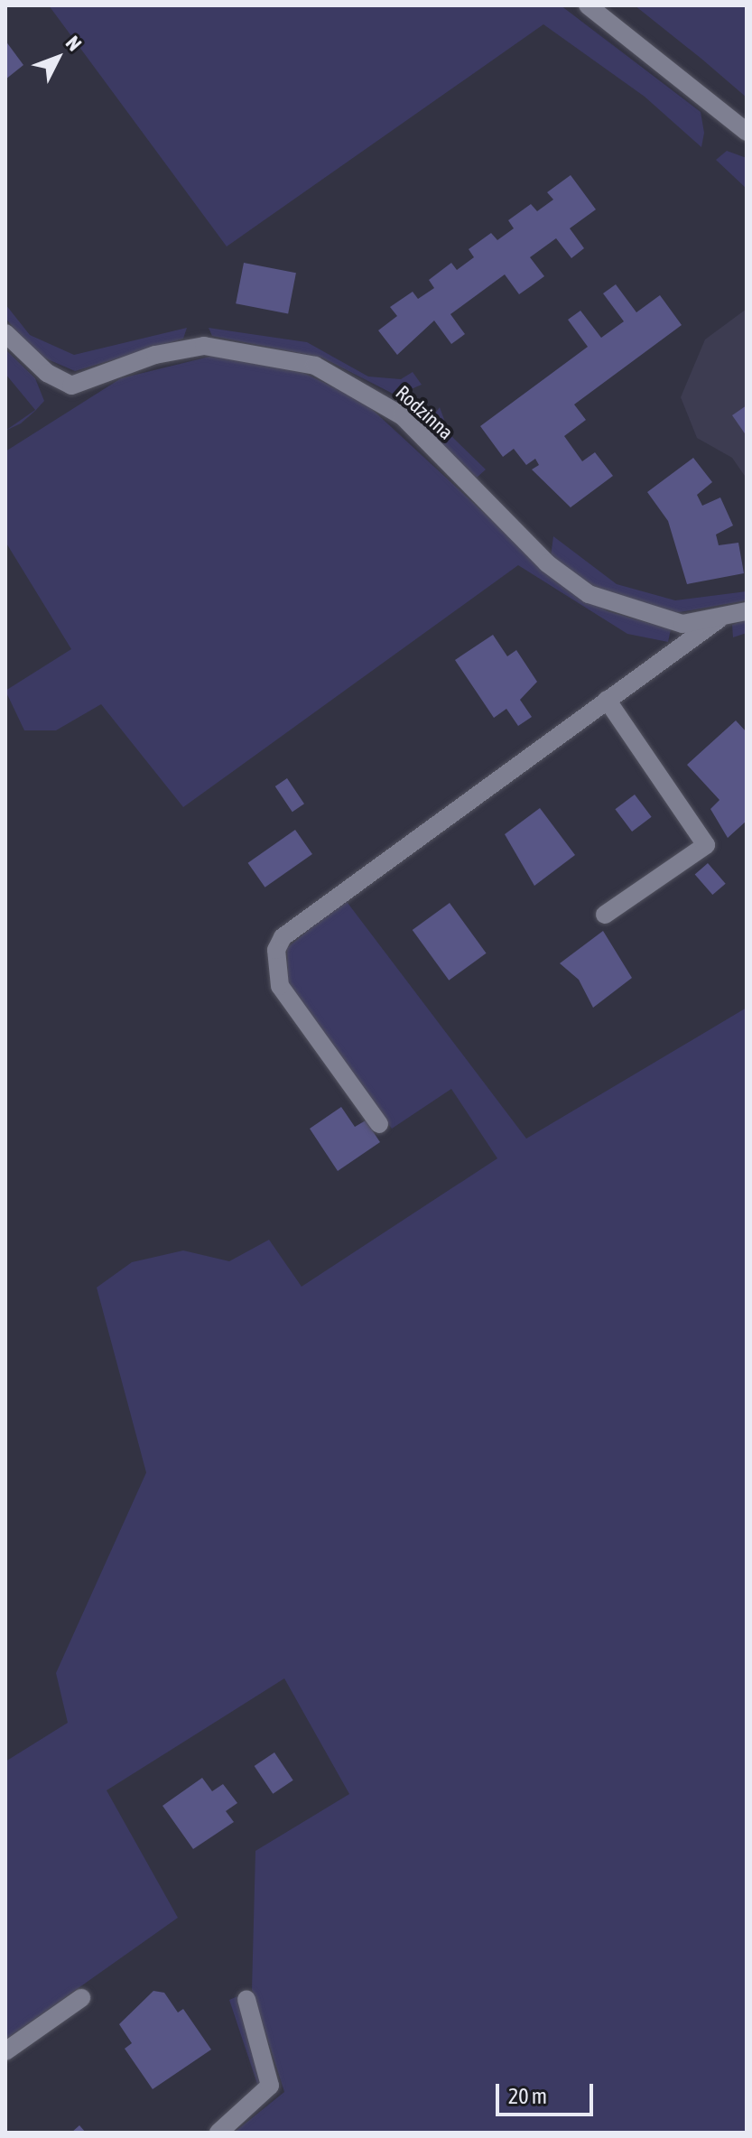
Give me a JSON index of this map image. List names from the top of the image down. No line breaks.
{"streets":{"street":["Rodzinna"]},"scale_bar":"20 m","north":"top right"}
